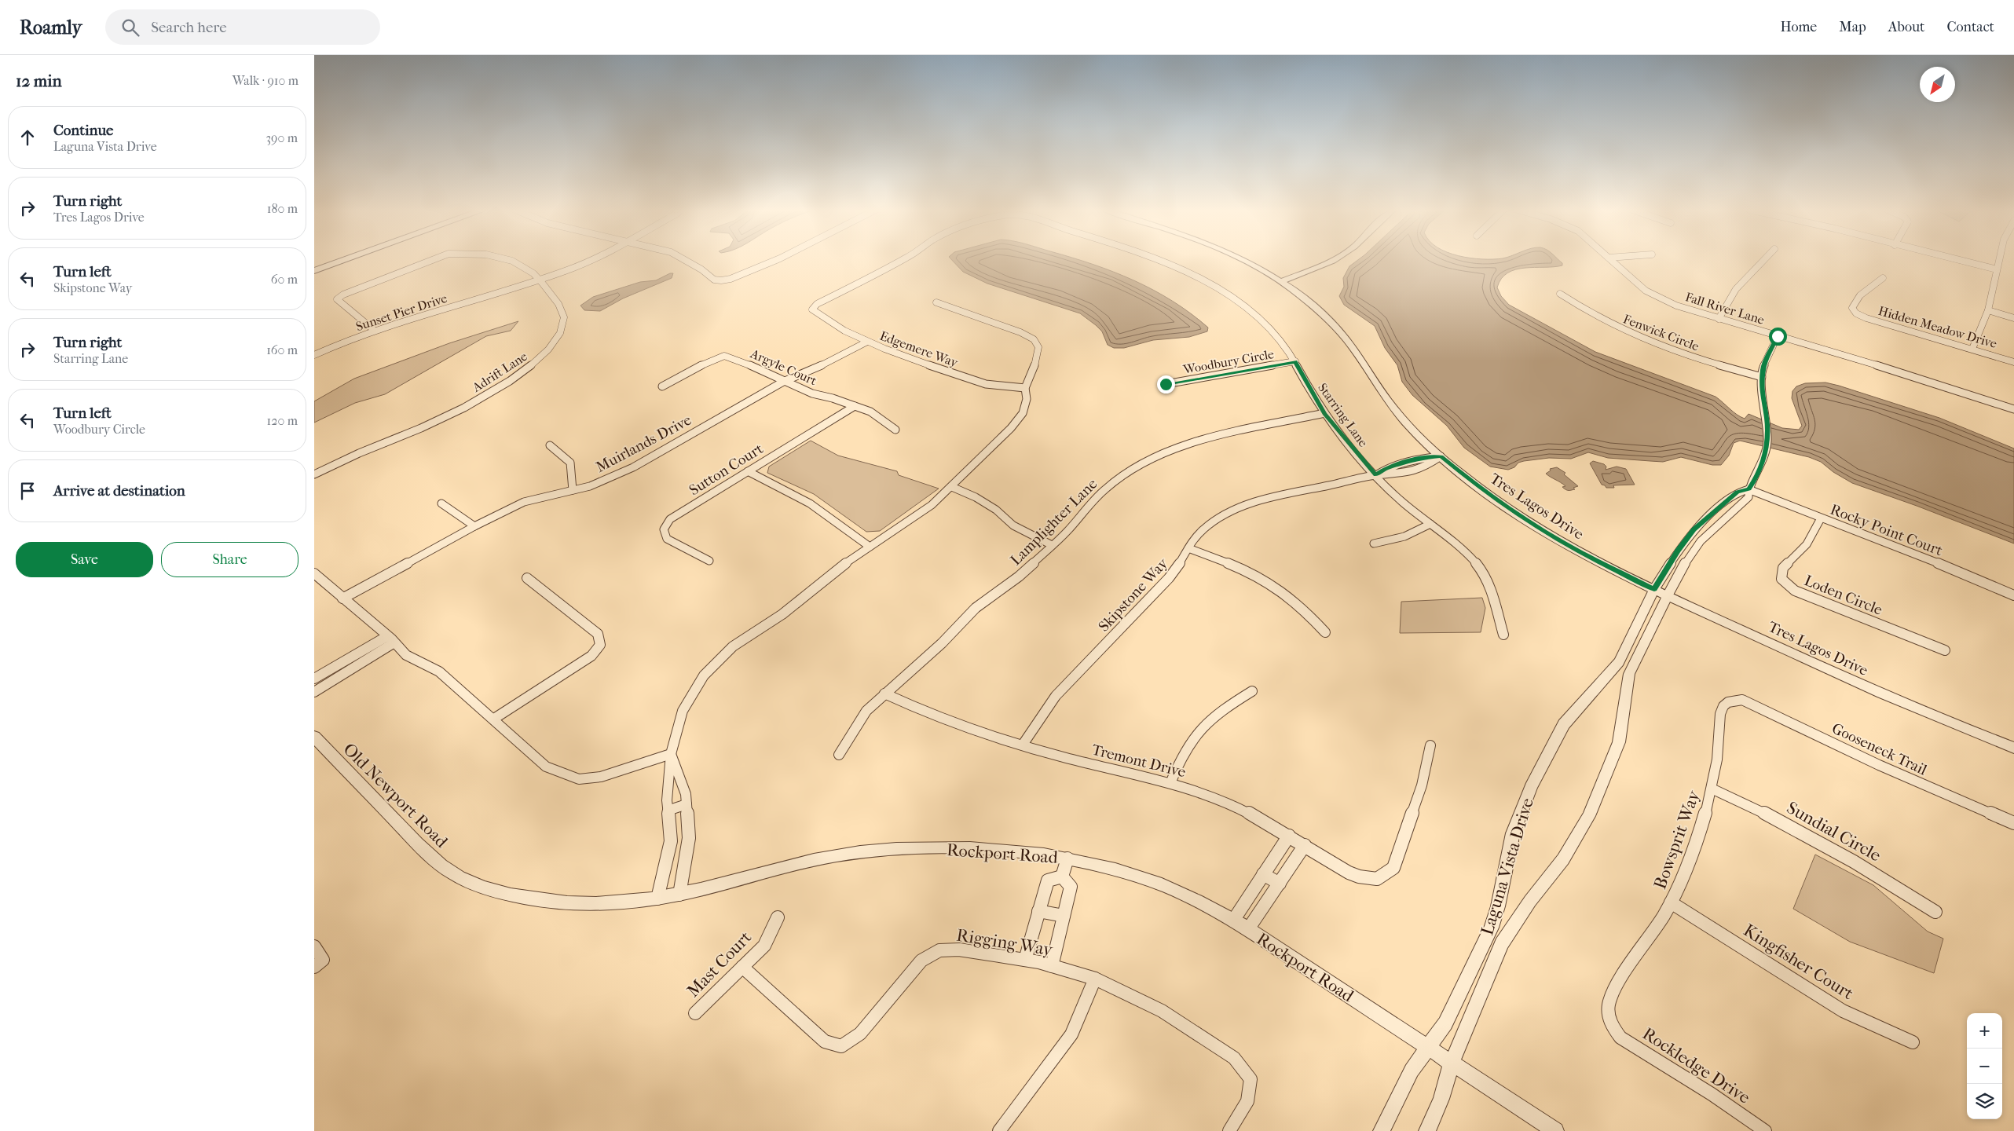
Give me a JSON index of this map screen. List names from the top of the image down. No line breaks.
{"streets":{"street":["Fall River Lane","Sunset Pier Drive","Hidden Meadow Drive","Fenwick Circle","Edgemere Way","Woodbury Circle","Argyle Court","Adrift Lane","Starring Lane","Muirlands Drive","Sutton Court","Tres Lagos Drive","Lamplighter Lane","Rocky Point Court","Skipstone Way","Loden Circle","Gooseneck Trail","Tremont Drive","Old Newport Road","Sundial Circle","Bowsprit Way","Rockport Road","Laguna Vista Drive","Rigging Way","Kingfisher Court","Mast Court","Rockledge Drive"]},"crossings":[["Fall River Lane","Laguna Vista Drive"],["Sunset Pier Drive","Adrift Lane"],["Fenwick Circle","Laguna Vista Drive"],["Edgemere Way","Muirlands Drive"],["Woodbury Circle","Starring Lane"],["Argyle Court","Muirlands Drive"],["Argyle Court","Sutton Court"],["Starring Lane","Lamplighter Lane"],["Starring Lane","Skipstone Way"],["Tres Lagos Drive","Skipstone Way"],["Tres Lagos Drive","Laguna Vista Drive"],["Lamplighter Lane","Tremont Drive"],["Rocky Point Court","Loden Circle"],["Rocky Point Court","Laguna Vista Drive"],["Skipstone Way","Tremont Drive"],["Gooseneck Trail","Bowsprit Way"],["Old Newport Road","Rockport Road"],["Sundial Circle","Bowsprit Way"],["Bowsprit Way","Kingfisher Court"],["Bowsprit Way","Rockledge Drive"],["Rockport Road","Laguna Vista Drive"],["Rigging Way","Mast Court"]],"north":"bottom left","page":{"header":"Roamly","search":"Search here","nav":["Home","Map","About","Contact"],"heading":["12 min","Walk · 910 m"],"list":[["Continue","Laguna Vista Drive","390 m"],["Turn right","Tres Lagos Drive","180 m"],["Turn left","Skipstone Way","60 m"],["Turn right","Starring Lane","160 m"],["Turn left","Woodbury Circle","120 m"],"Arrive at destination"],"buttons":["Save","Share"],"map_buttons":["+","−"]}}
